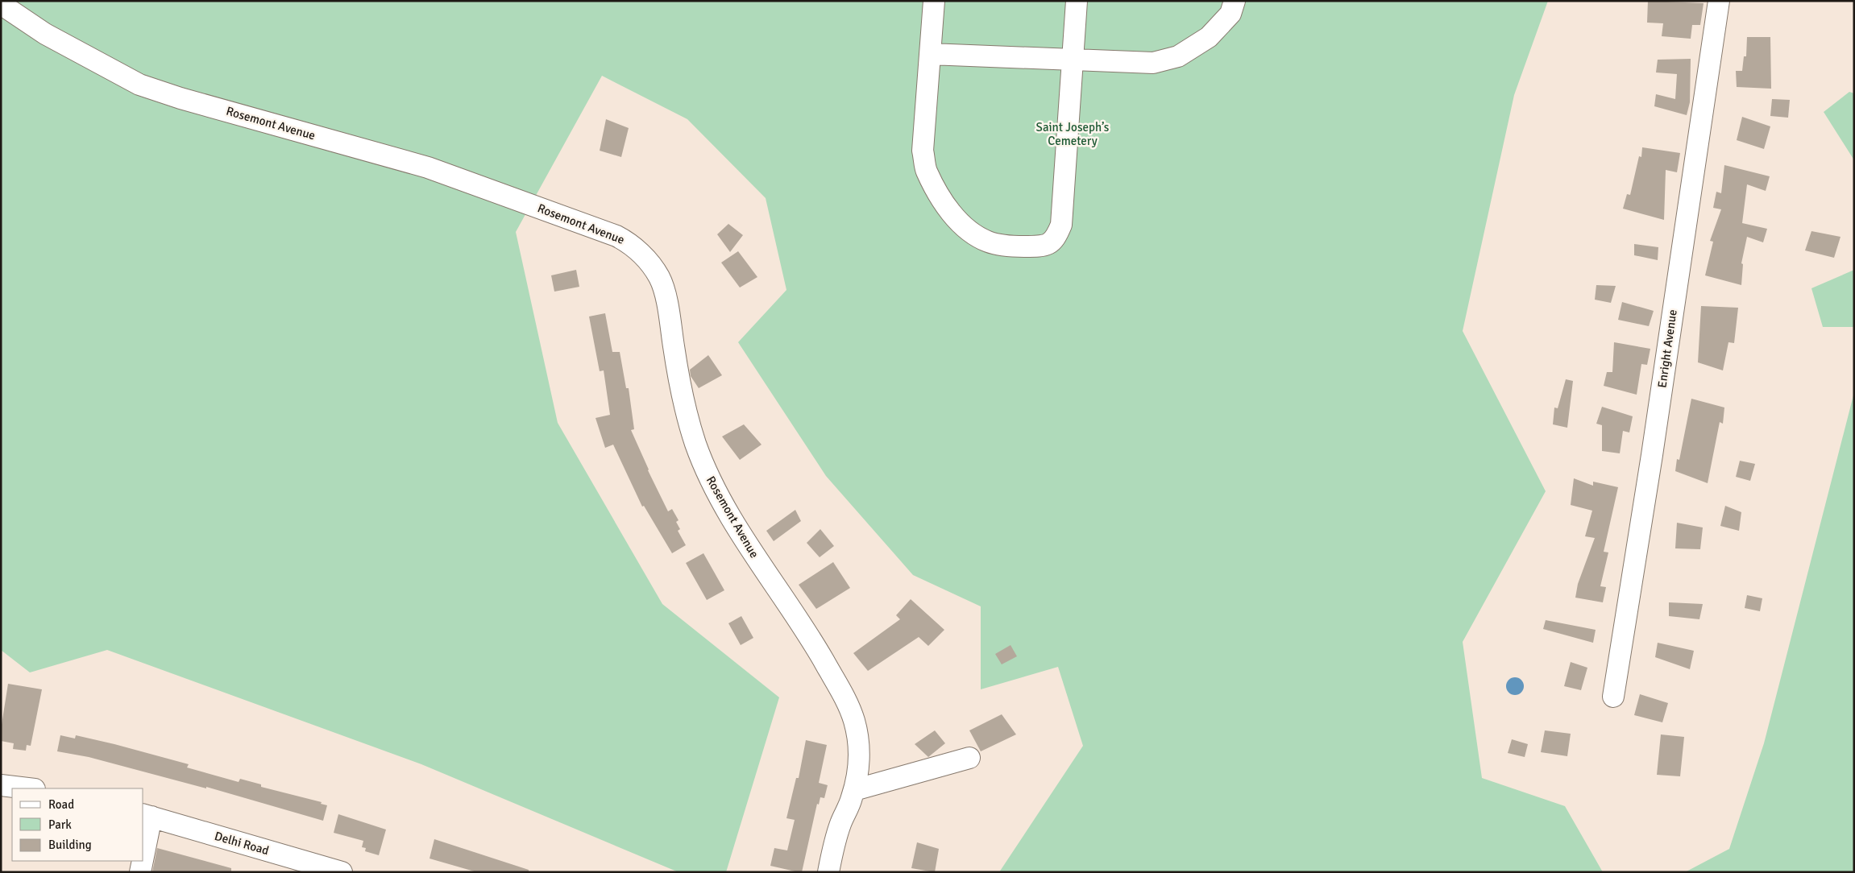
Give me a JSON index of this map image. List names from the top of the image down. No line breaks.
{"streets":{"street":["Rosemont Avenue","Enright Avenue","Delhi Road"]},"parks":["Saint Joseph’s Cemetery"],"legend":["Road","Park","Building"]}
